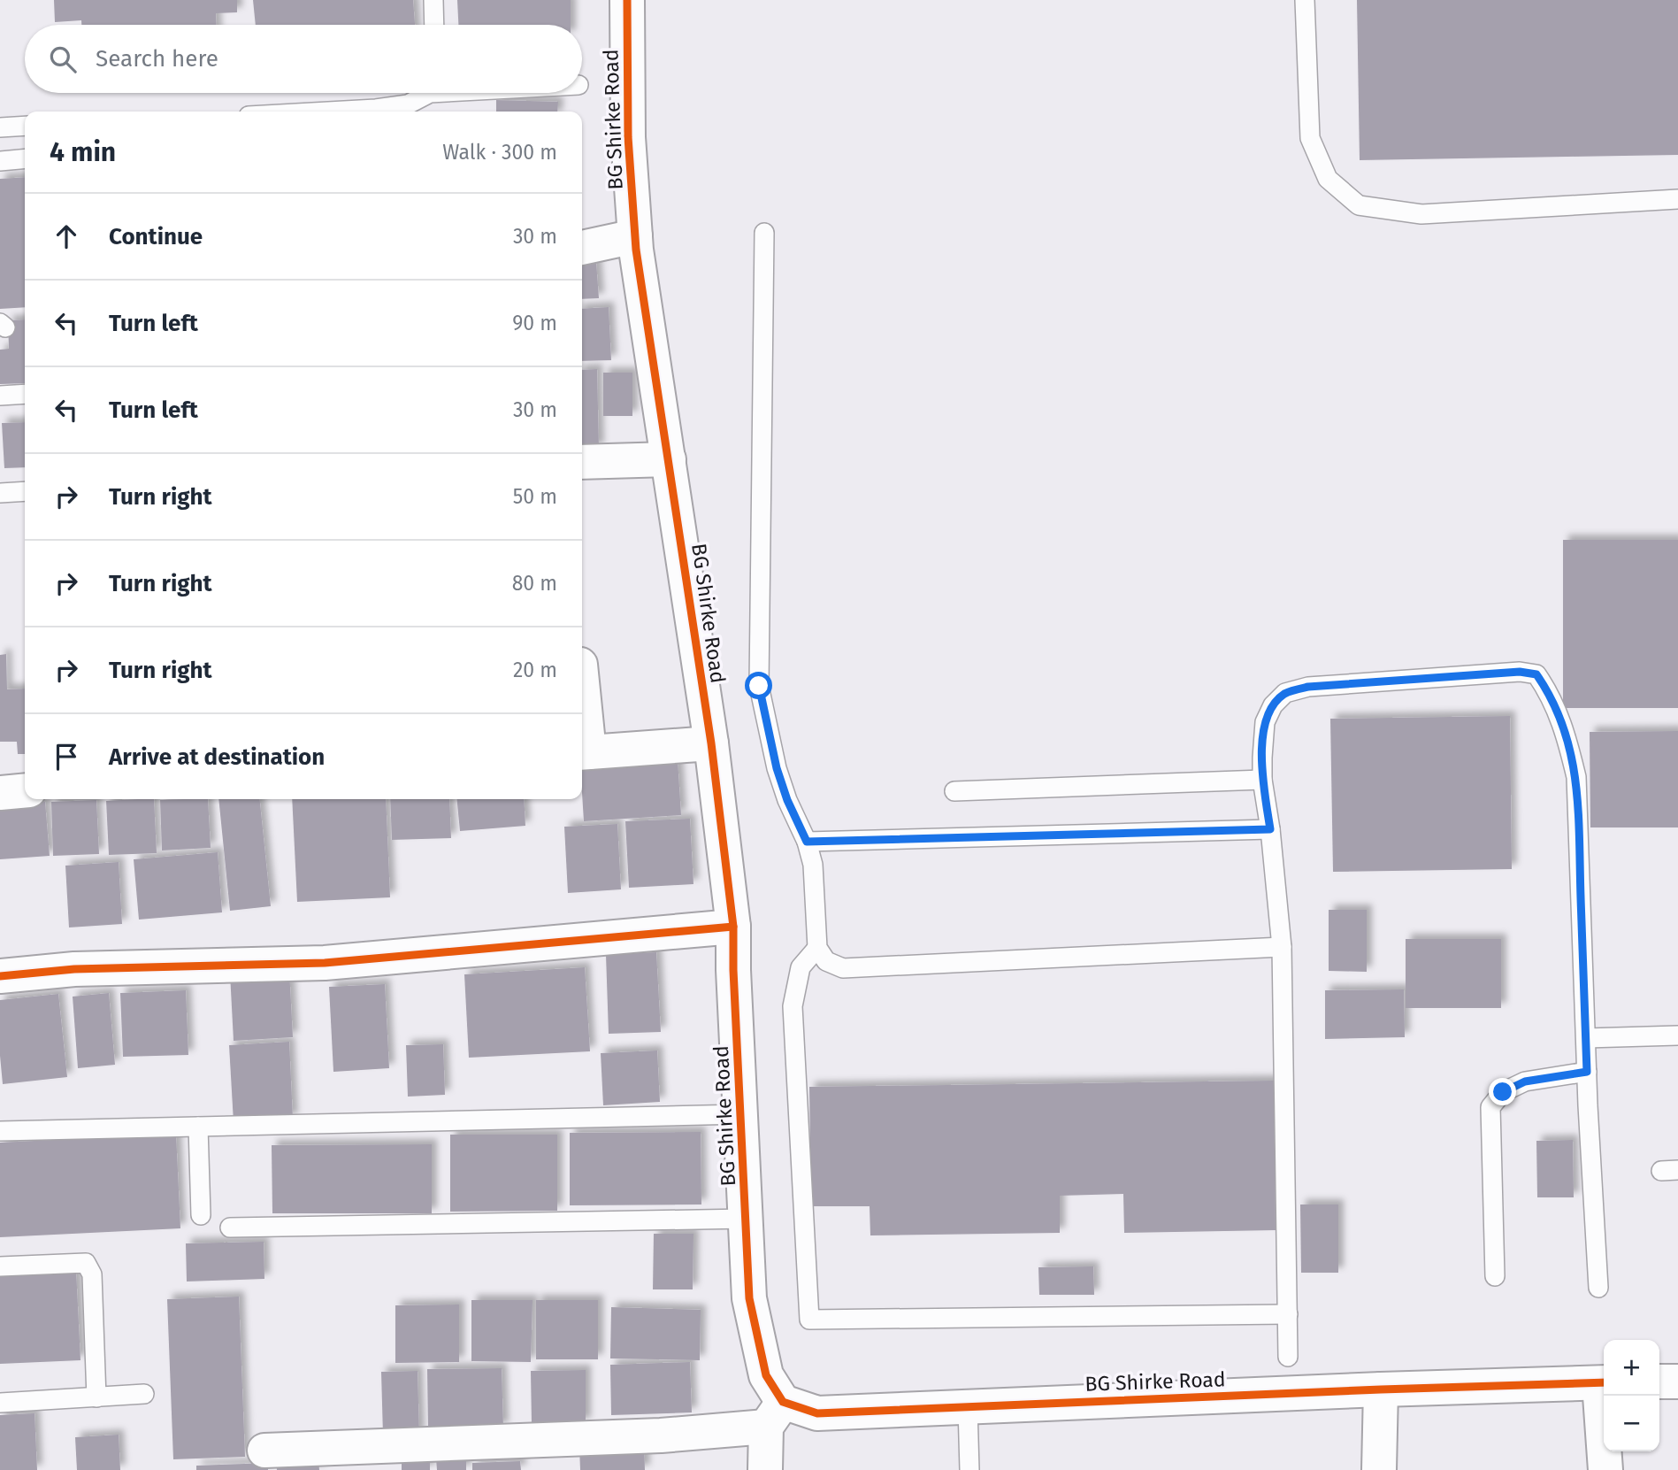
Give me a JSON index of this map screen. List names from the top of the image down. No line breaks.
{"streets":{"street":["BG Shirke Road"]},"page":{"search":"Search here","heading":["4 min","Walk · 300 m"],"list":[["Continue","30 m"],["Turn left","90 m"],["Turn left","30 m"],["Turn right","50 m"],["Turn right","80 m"],["Turn right","20 m"],"Arrive at destination"],"map_buttons":["+","−"]}}
